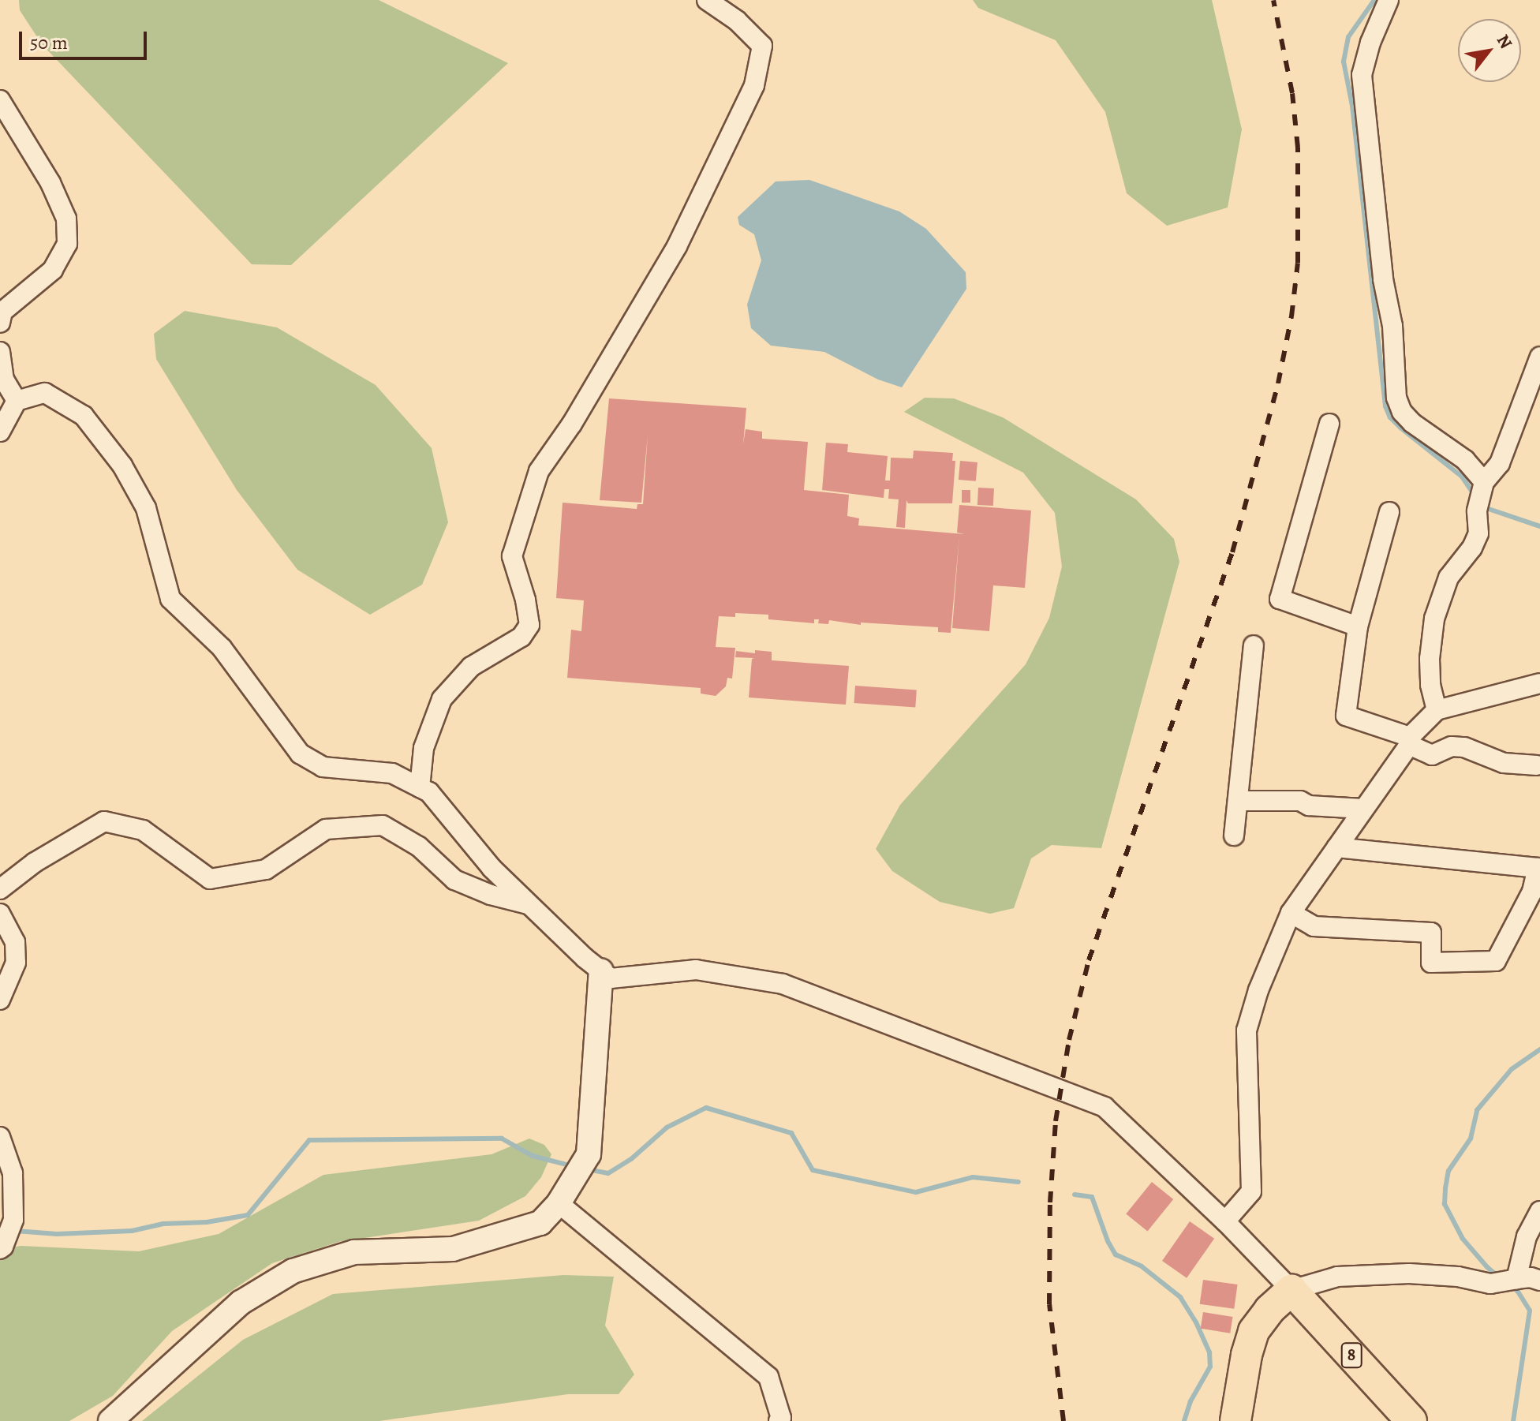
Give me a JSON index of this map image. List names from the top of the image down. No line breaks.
{"streets":{"main road":["8"]},"scale_bar":"50 m","north":"top right"}
